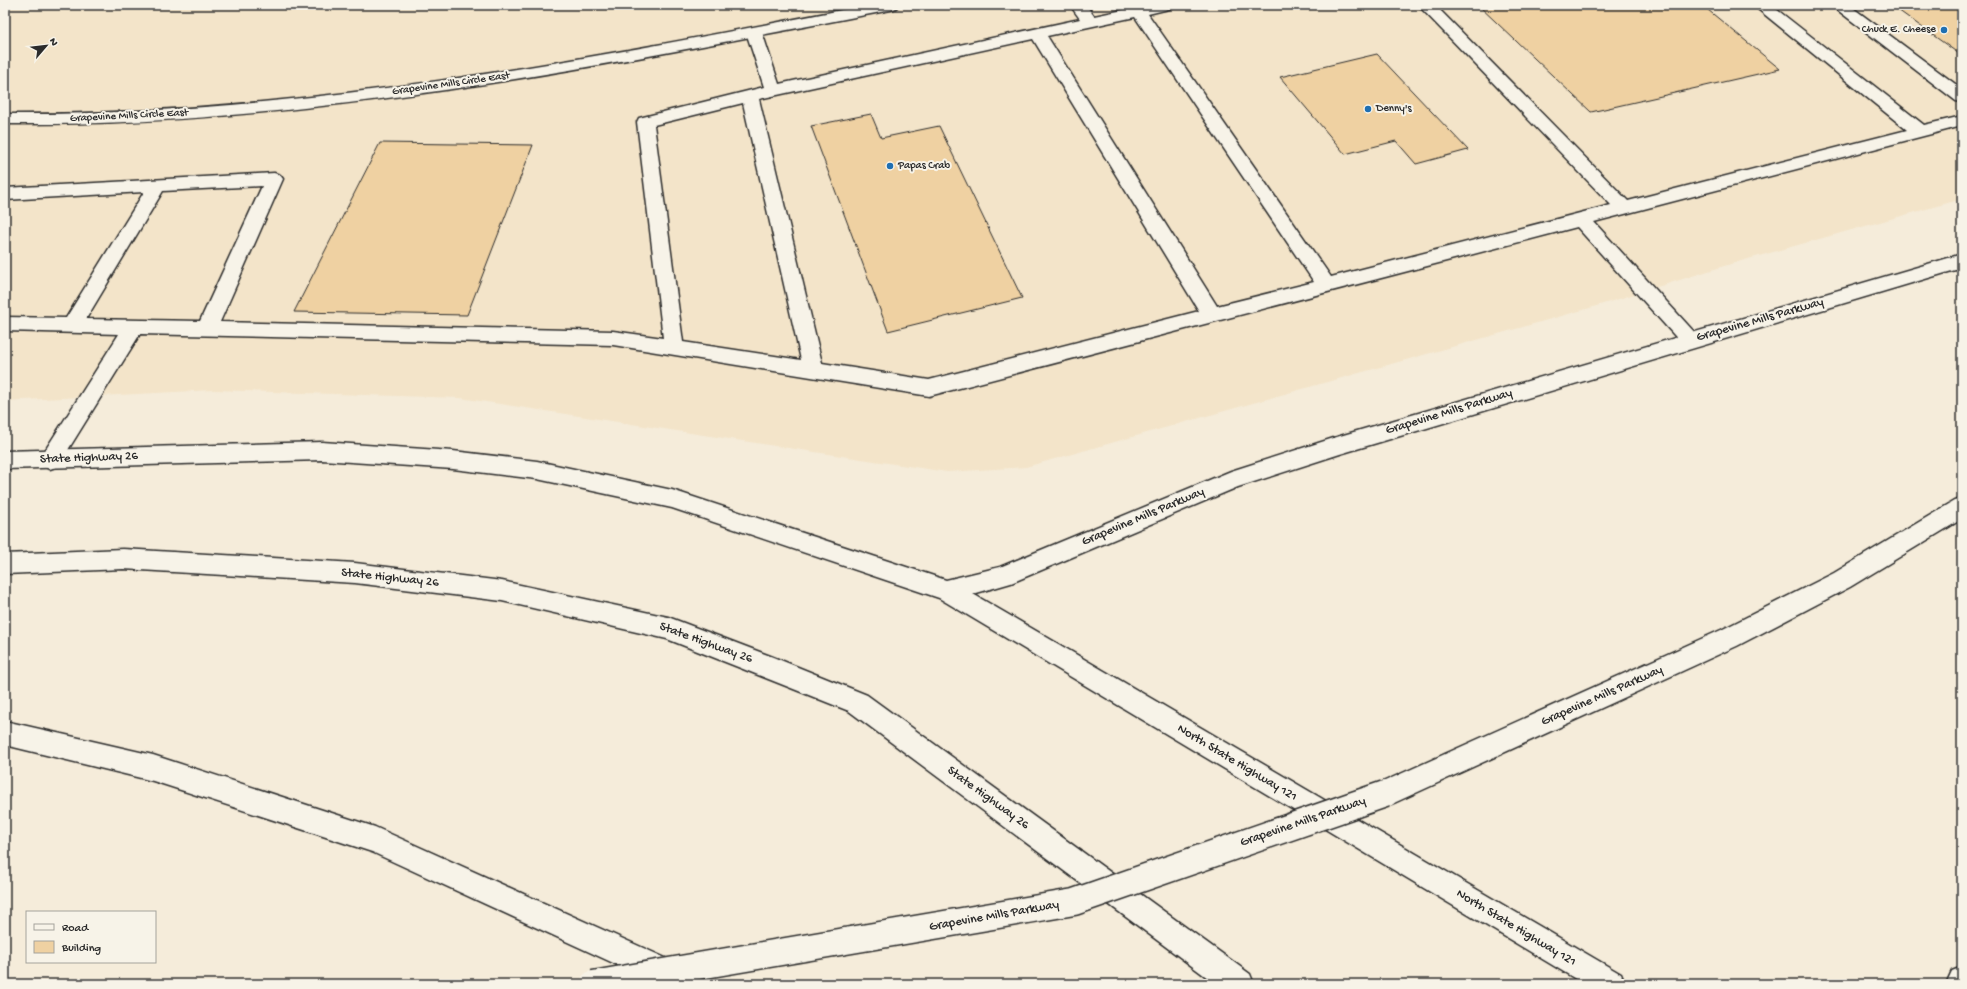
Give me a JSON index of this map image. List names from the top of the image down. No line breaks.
{"streets":{"main road":["Grapevine Mills Circle East","Grapevine Mills Parkway","State Highway 26","North State Highway 121"]},"crossings":[["Grapevine Mills Parkway","State Highway 26"],["Grapevine Mills Parkway","North State Highway 121"],["State Highway 26","North State Highway 121"]],"places":["Chuck E. Cheese","Denny's","Papas Crab"],"legend":["Road","Building"],"north":"top right"}
